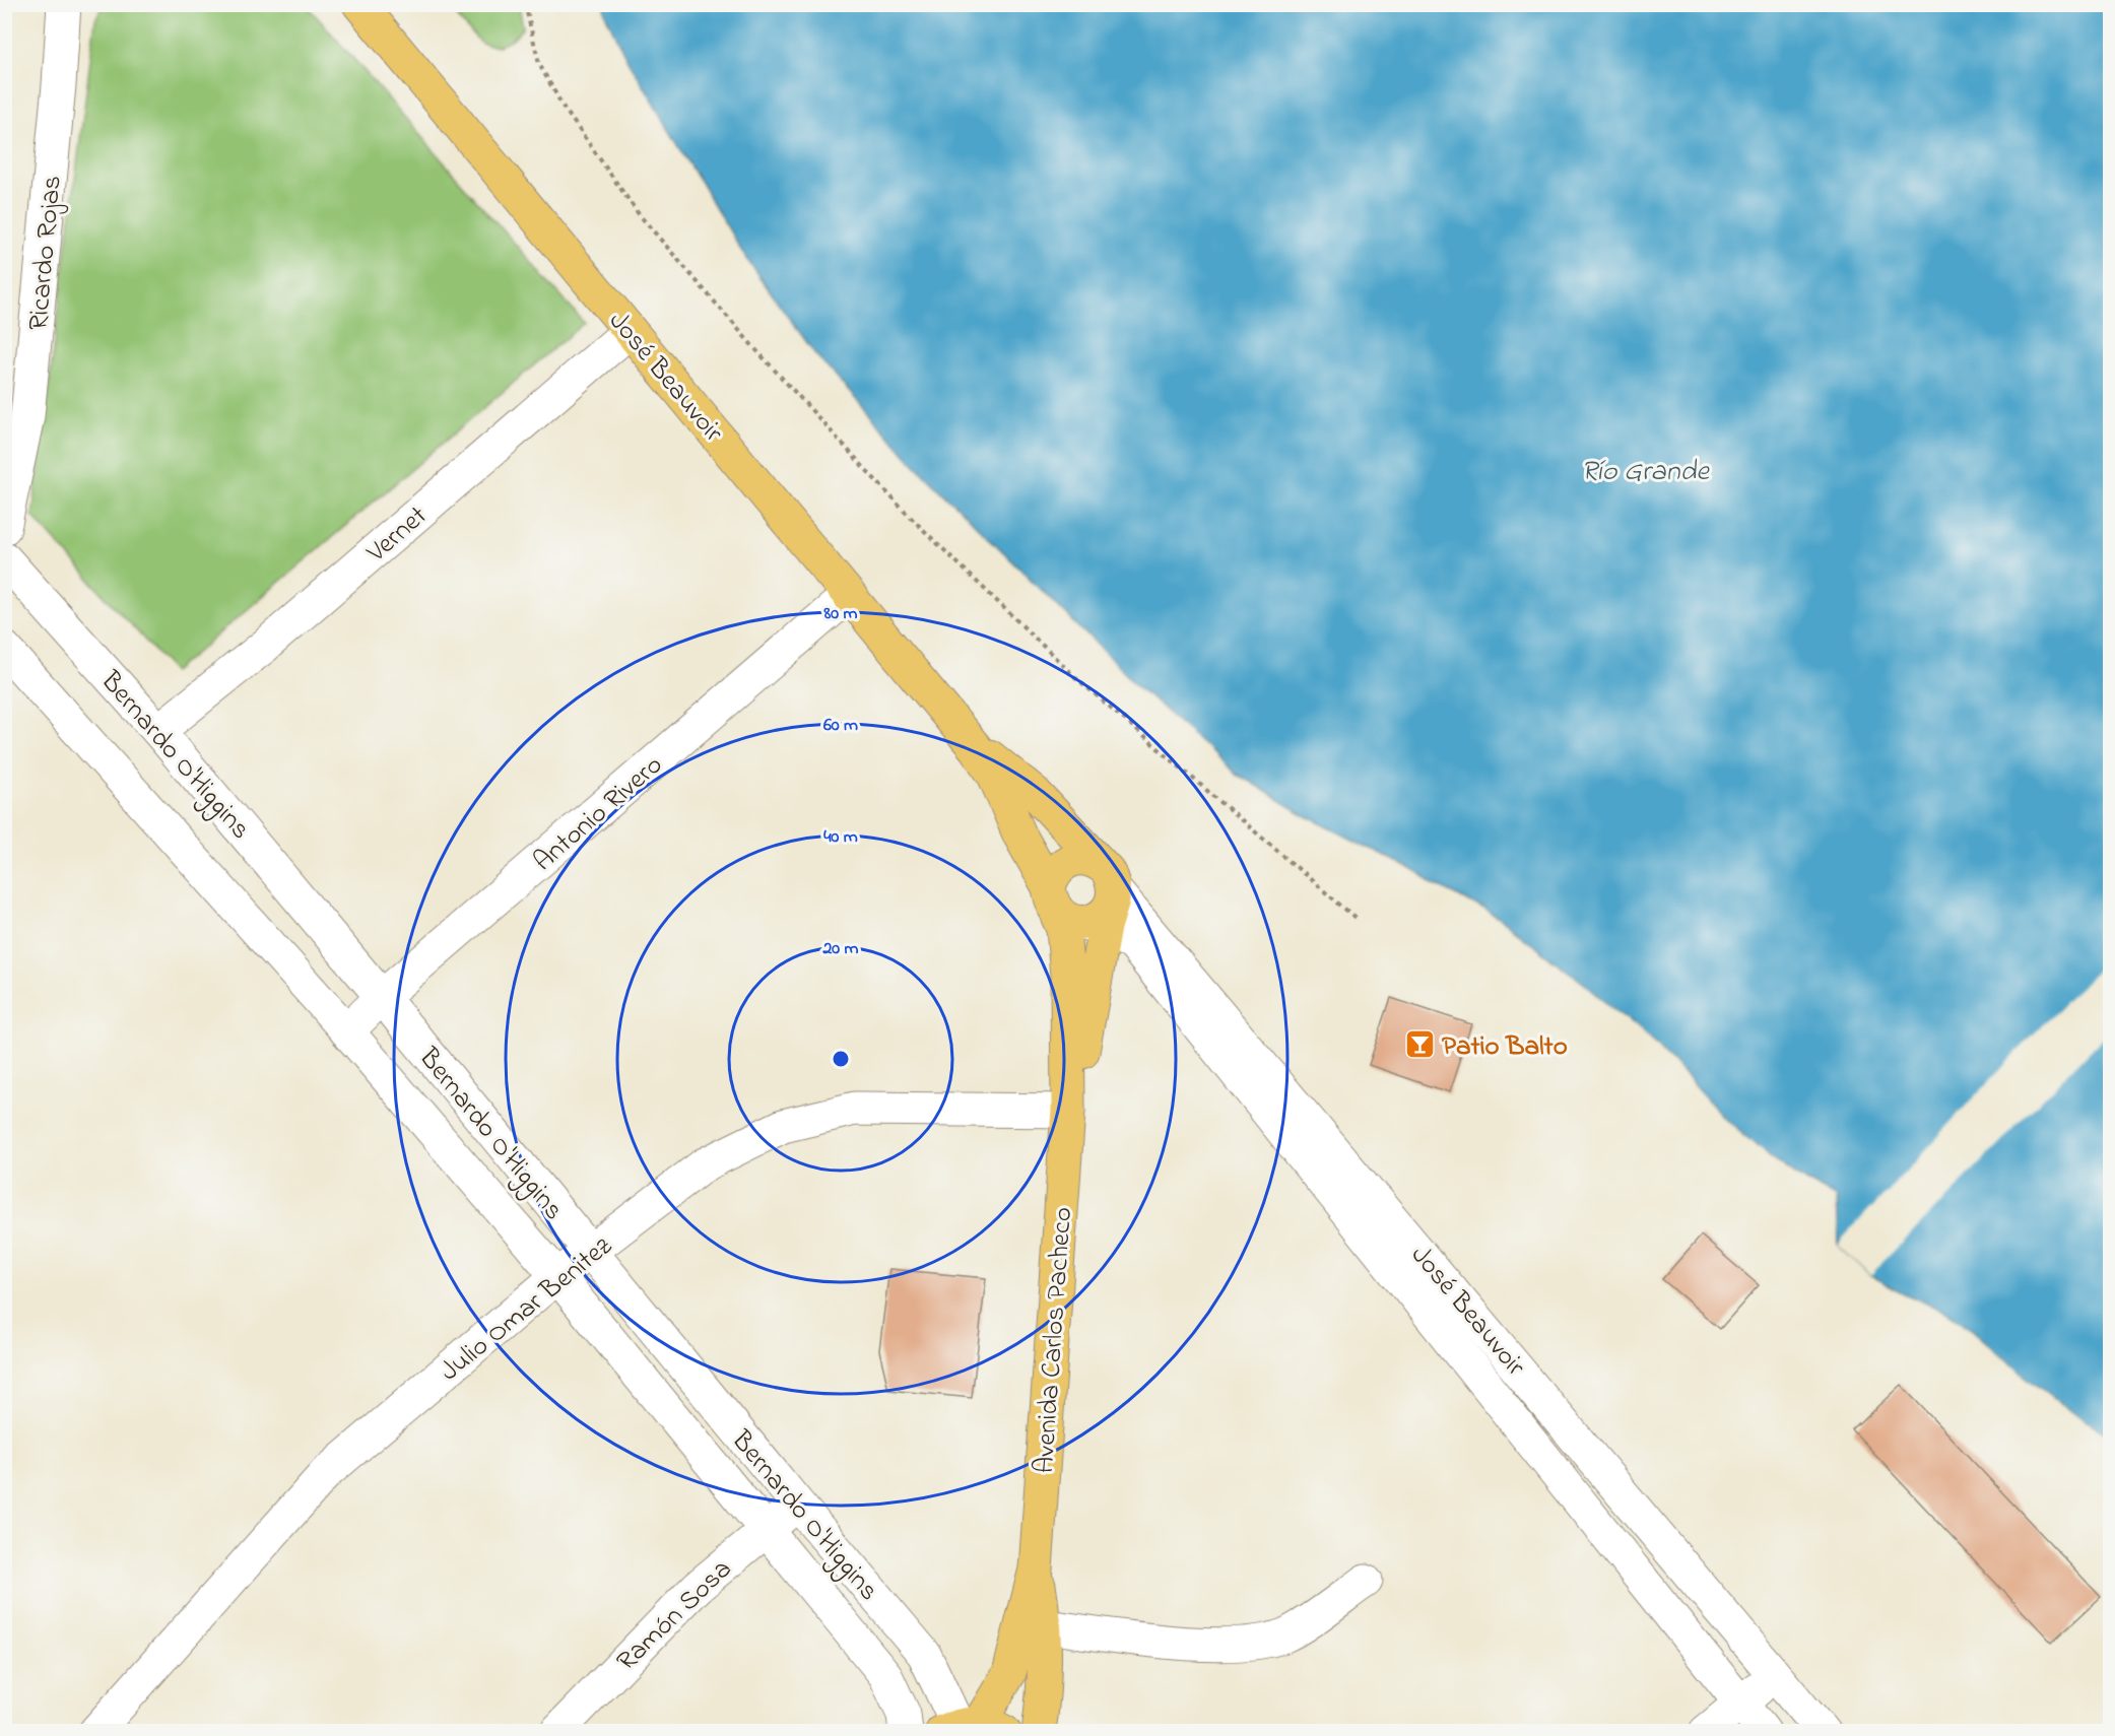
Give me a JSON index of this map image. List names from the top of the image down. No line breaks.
{"streets":{"main road":["José Beauvoir","Avenida Carlos Pacheco"],"street":["Ricardo Rojas","Vernet","Bernardo O'Higgins","Antonio Rivero","Julio Omar Benitez","Ramón Sosa"]},"crossings":[["José Beauvoir","Vernet"],["José Beauvoir","Antonio Rivero"],["Vernet","Bernardo O'Higgins"],["Bernardo O'Higgins","Antonio Rivero"],["Bernardo O'Higgins","Julio Omar Benitez"],["Bernardo O'Higgins","Avenida Carlos Pacheco"],["Bernardo O'Higgins","Ramón Sosa"],["Julio Omar Benitez","Avenida Carlos Pacheco"]],"water":["Río Grande"],"places":{"bar":["Patio Balto"]},"rings":["80 m","60 m","40 m","20 m"]}
